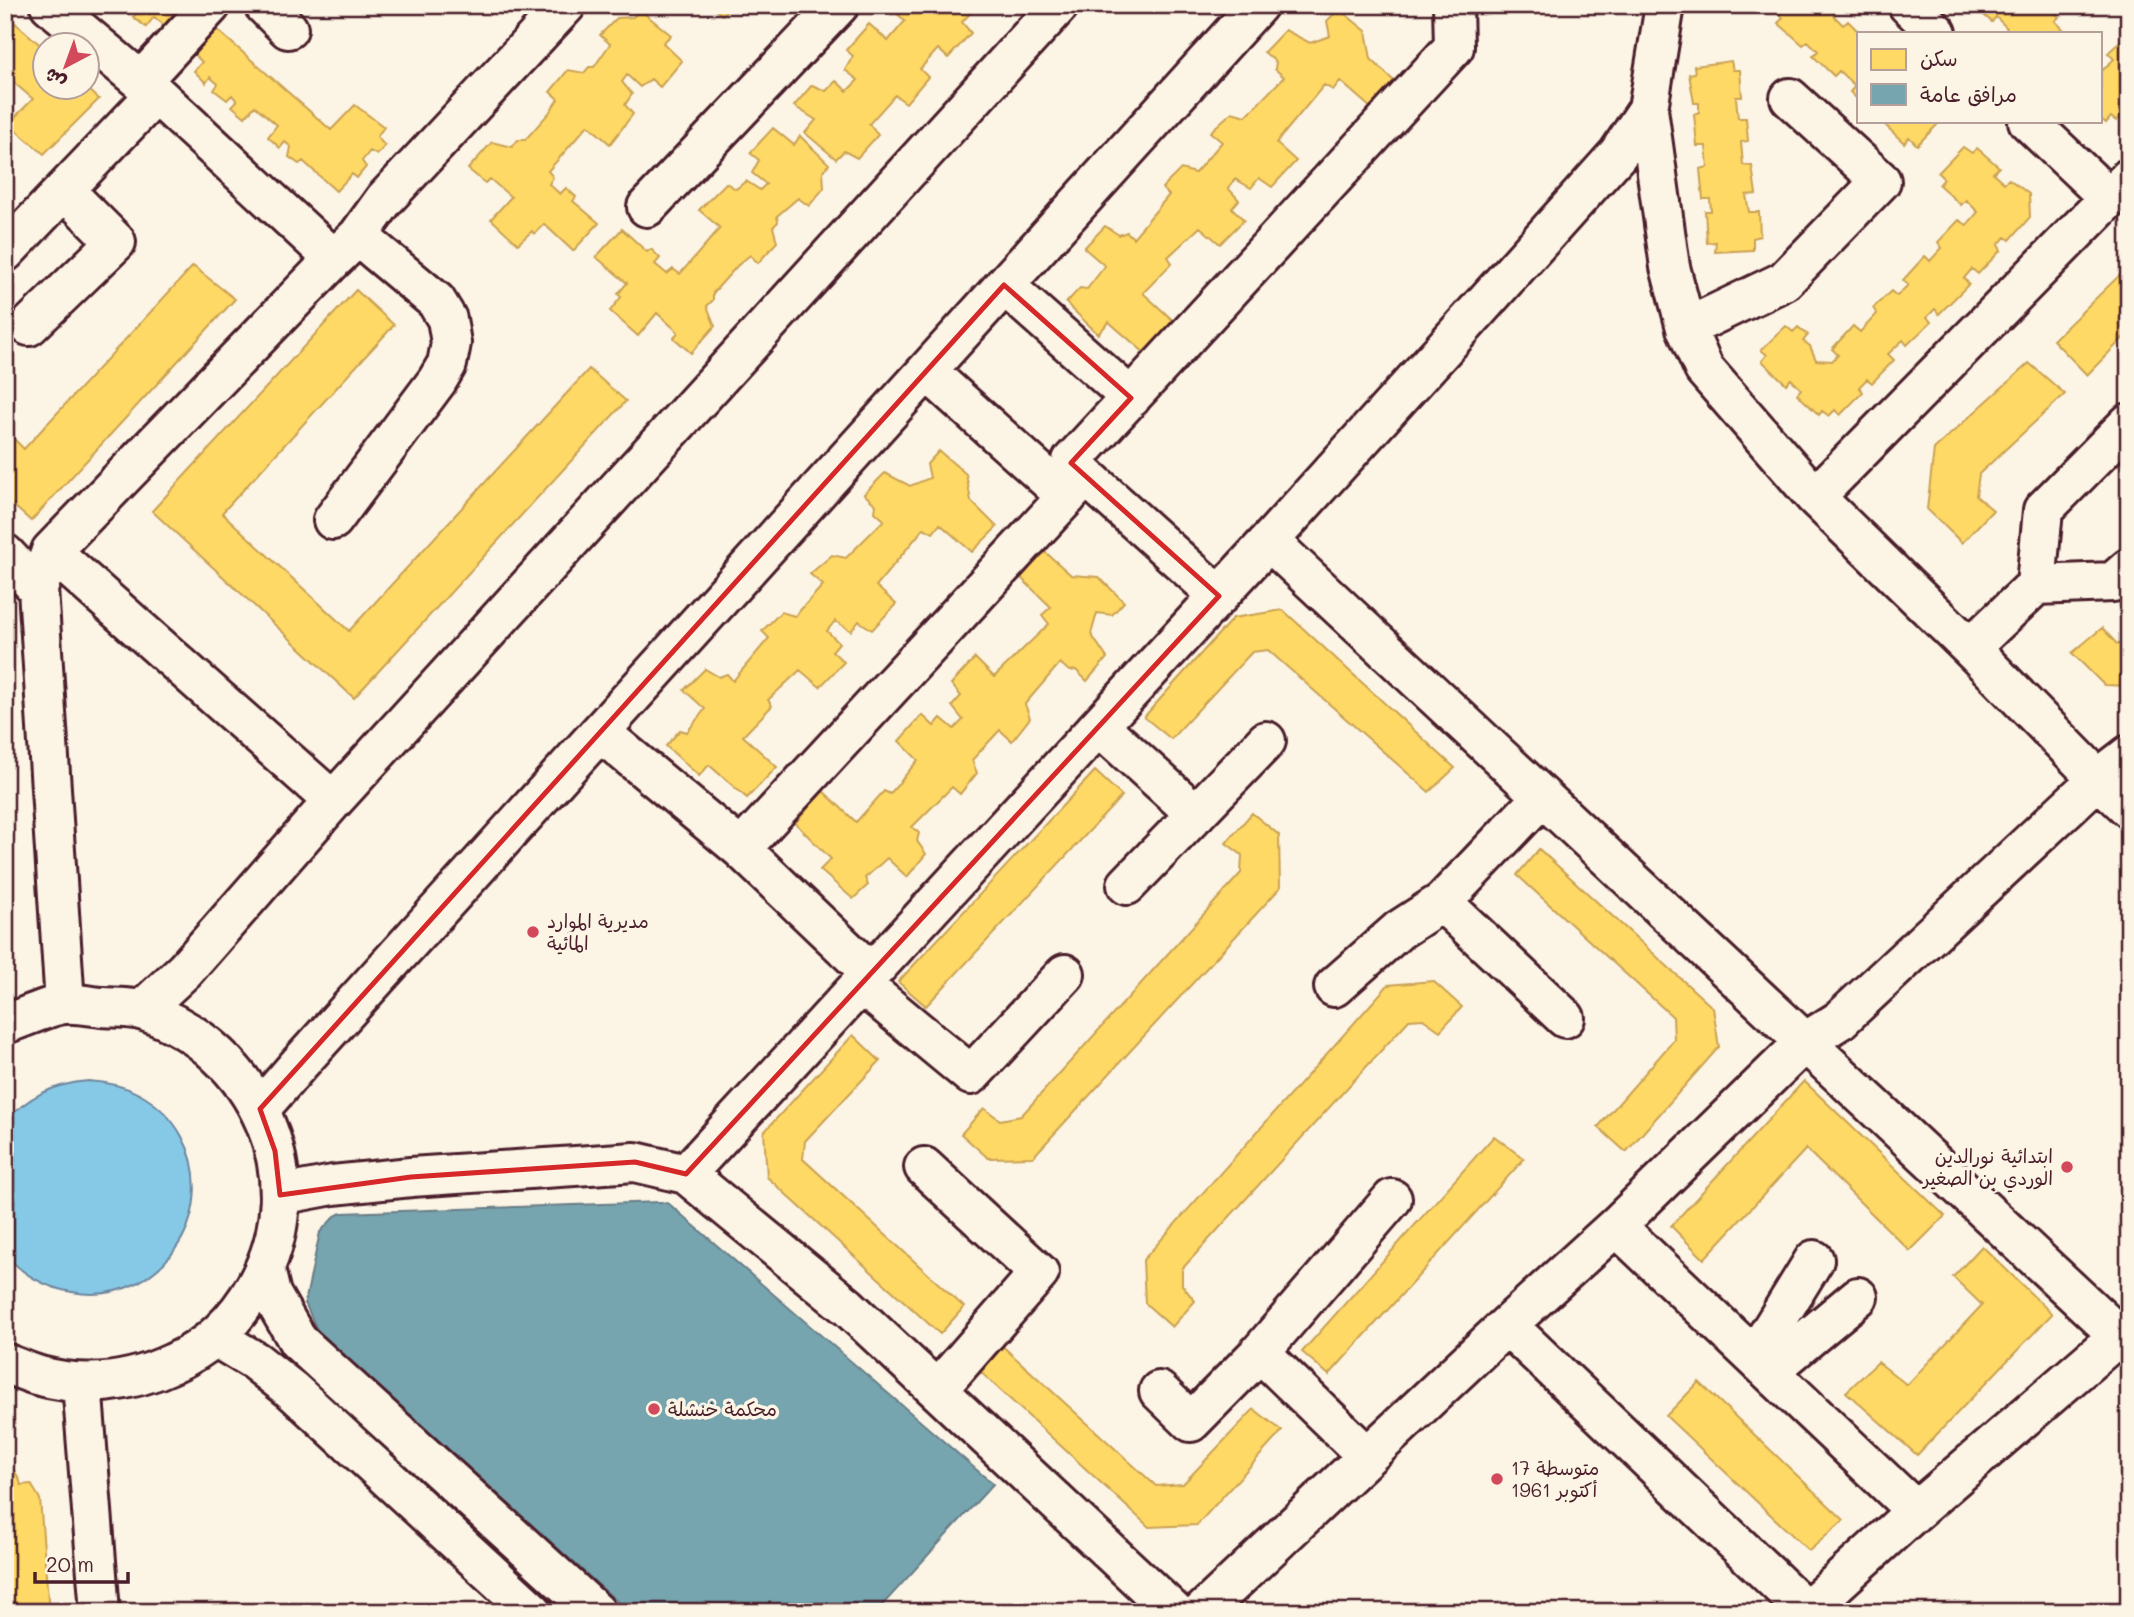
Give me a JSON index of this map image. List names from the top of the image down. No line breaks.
{"places":["مديرية الموارد المائية","ابتدائية نورالدين الوردي بن الصغير","محكمة خنشلة","متوسطة 17 أكتوبر 1961"],"legend":["سكن","مرافق عامة"],"scale_bar":"20 m","north":"bottom left"}
